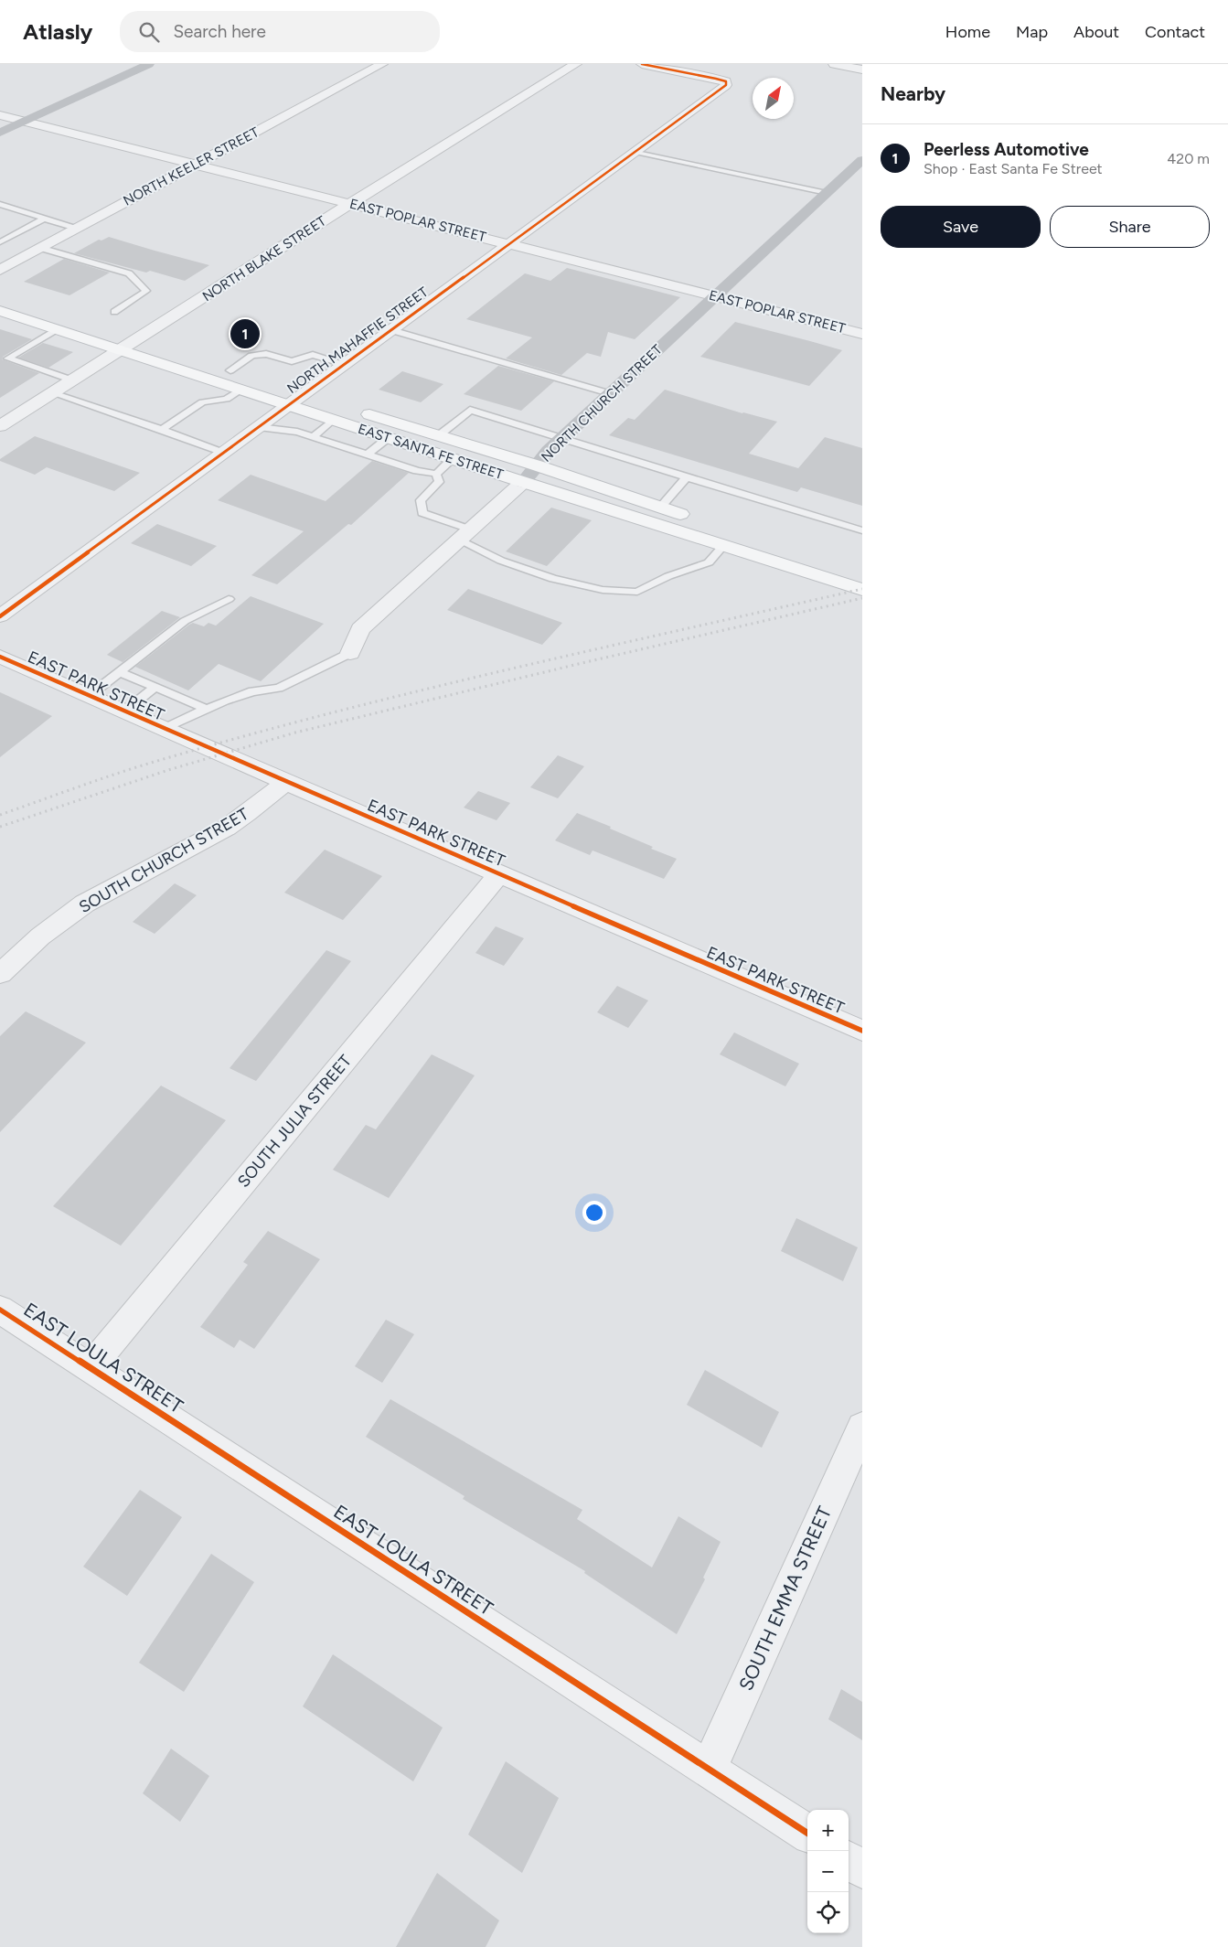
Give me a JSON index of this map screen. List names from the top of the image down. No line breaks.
{"streets":{"main road":["EAST SANTA FE STREET"],"street":["NORTH KEELER STREET","EAST POPLAR STREET","NORTH BLAKE STREET","NORTH MAHAFFIE STREET","NORTH CHURCH STREET","EAST PARK STREET","SOUTH CHURCH STREET","SOUTH JULIA STREET","EAST LOULA STREET","SOUTH EMMA STREET"]},"crossings":[["NORTH KEELER STREET","EAST POPLAR STREET"],["EAST POPLAR STREET","NORTH BLAKE STREET"],["EAST POPLAR STREET","NORTH MAHAFFIE STREET"],["EAST POPLAR STREET","NORTH CHURCH STREET"],["NORTH BLAKE STREET","EAST SANTA FE STREET"],["NORTH MAHAFFIE STREET","EAST SANTA FE STREET"],["NORTH CHURCH STREET","EAST SANTA FE STREET"],["EAST PARK STREET","SOUTH CHURCH STREET"],["EAST PARK STREET","SOUTH JULIA STREET"],["SOUTH JULIA STREET","EAST LOULA STREET"],["EAST LOULA STREET","SOUTH EMMA STREET"]],"north":"top right","page":{"header":"Atlasly","search":"Search here","nav":["Home","Map","About","Contact"],"heading":"Nearby","list":[{"mark":"1","name":"Peerless Automotive","note":"Shop · East Santa Fe Street","value":"420 m"}],"buttons":["Save","Share"],"pins":"1","map_buttons":["+","−"]}}
